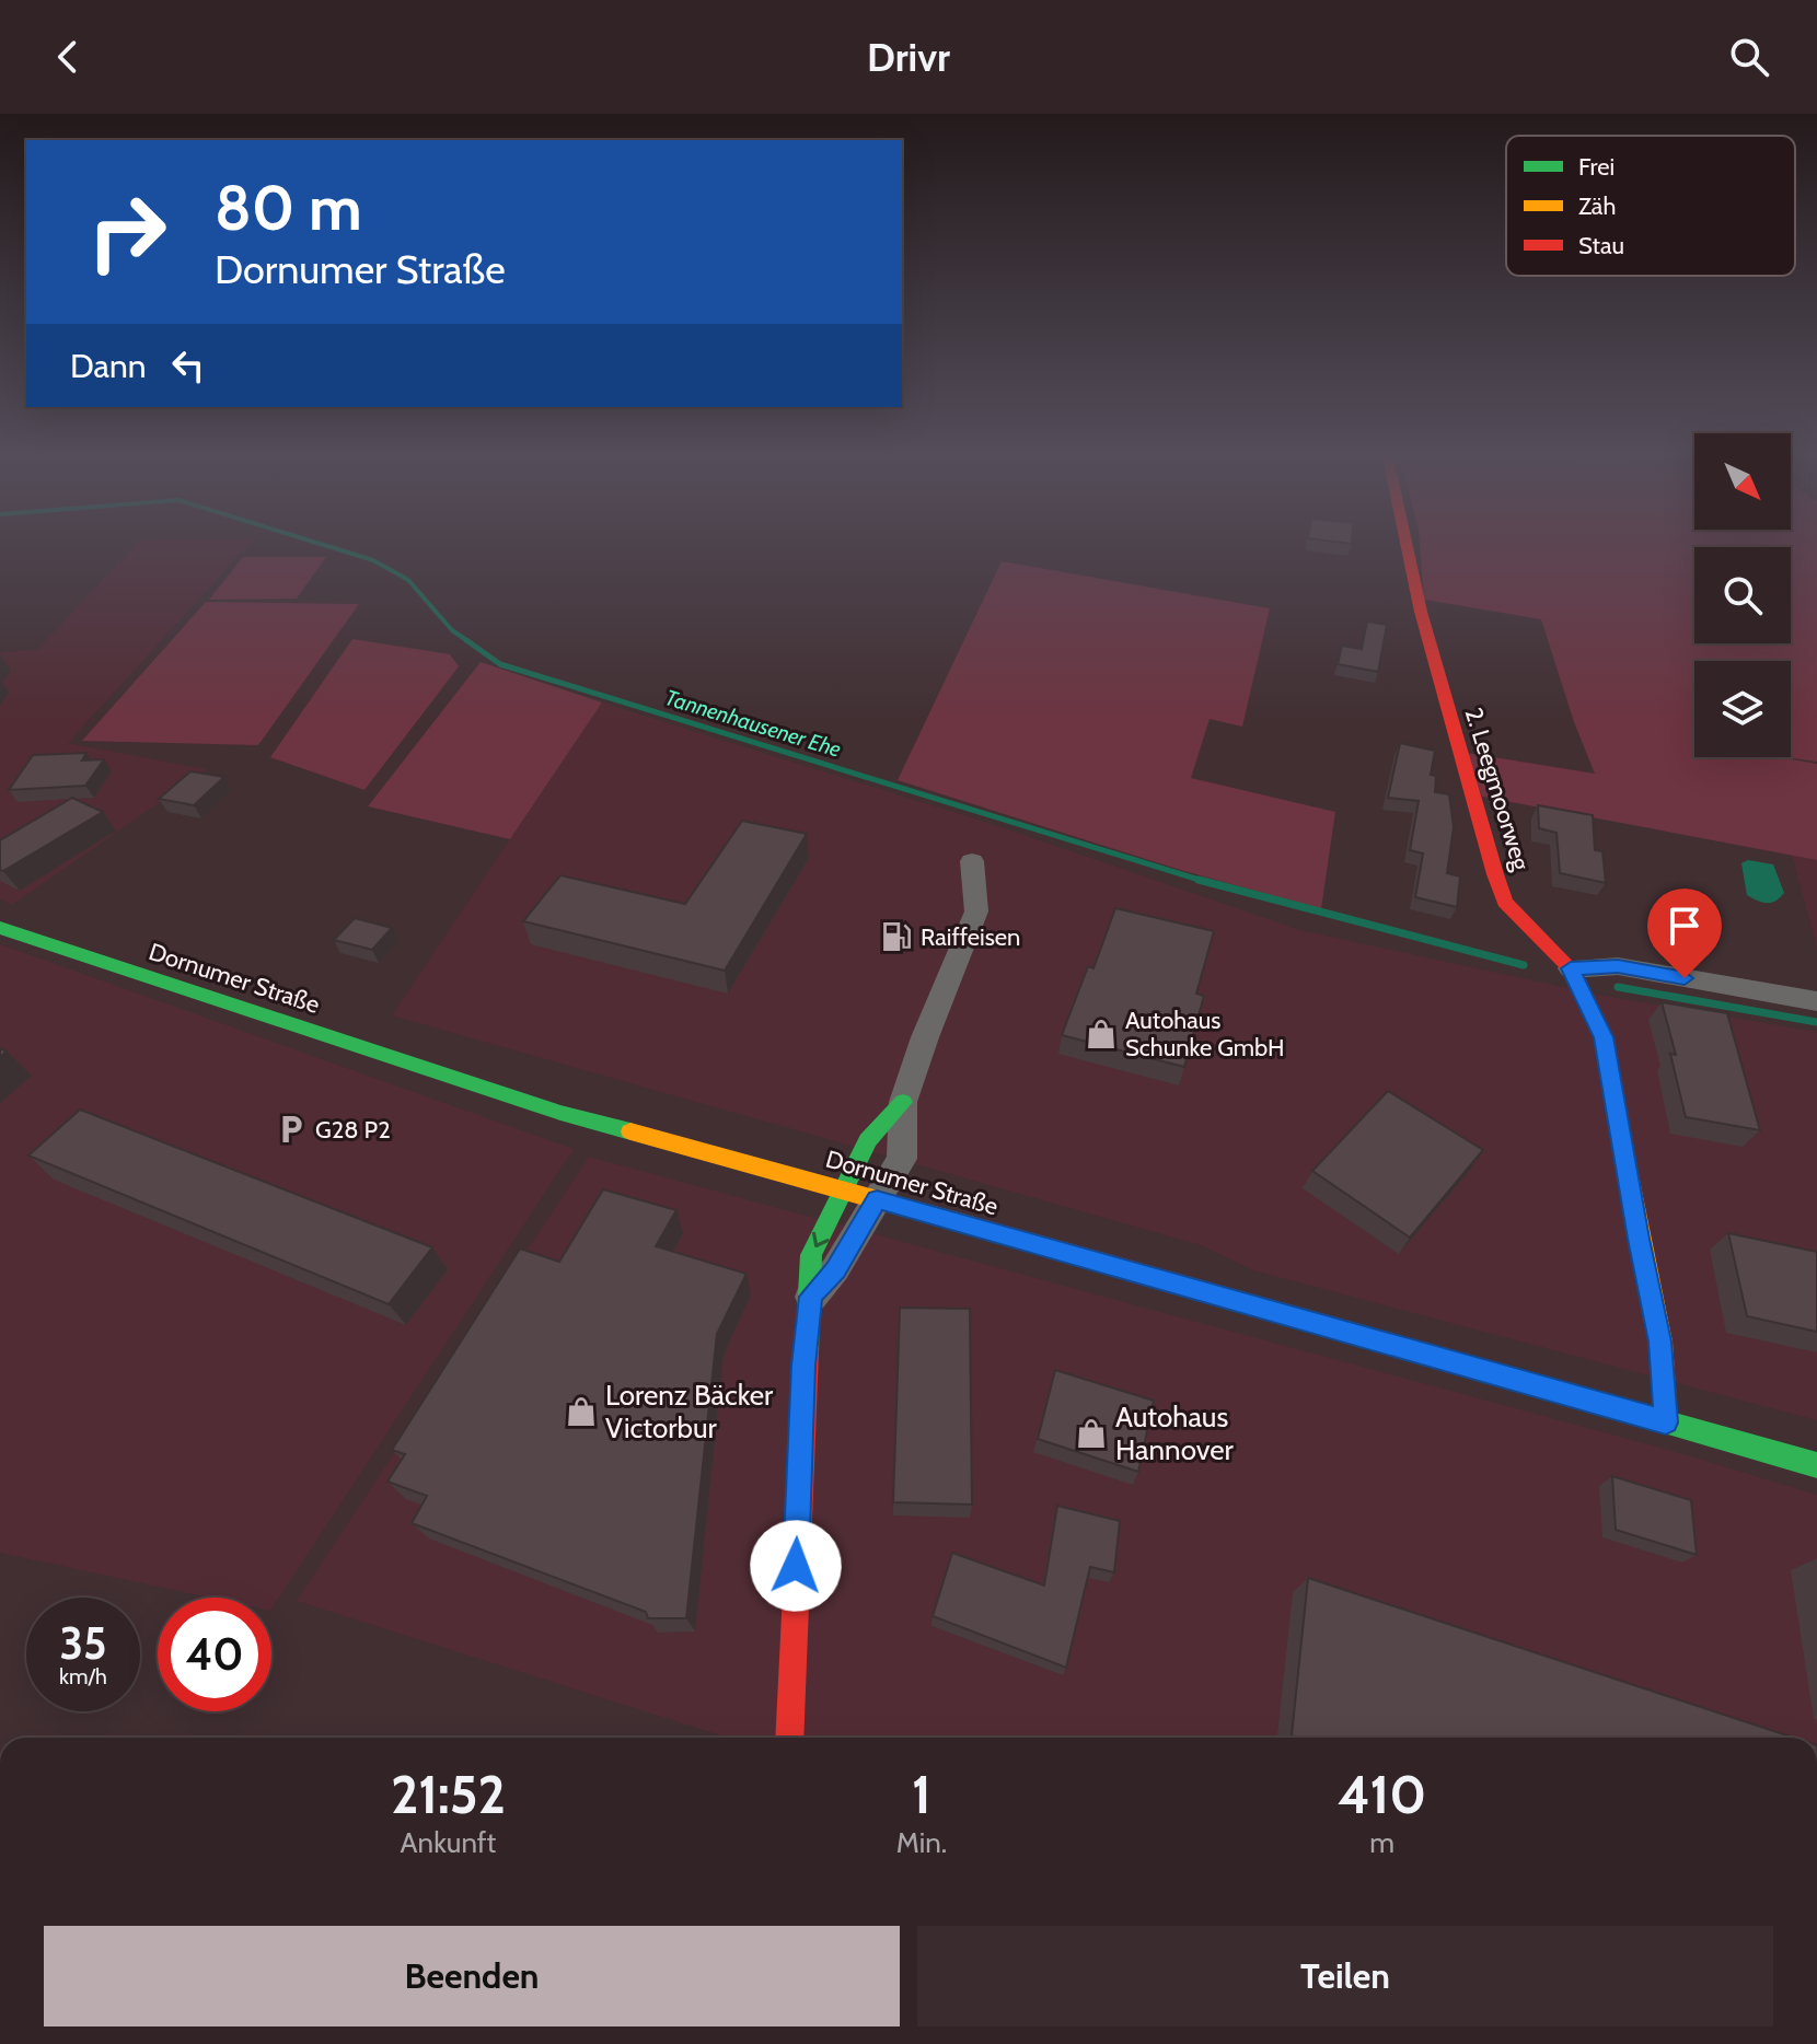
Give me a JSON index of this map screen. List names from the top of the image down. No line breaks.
{"streets":{"street":["2. Leegmoorweg","Dornumer Straße"]},"crossings":[["2. Leegmoorweg","Dornumer Straße"]],"water":["Tannenhausener Ehe"],"places":{"fuel station":["Raiffeisen"],"shop":["Autohaus Schunke GmbH","Lorenz Bäcker Victorbur","Autohaus Hannover"],"parking":["G28 P2"]},"legend":["Frei","Zäh","Stau"],"north":"bottom right","page":{"header":"Drivr","turn":["80 m","Dornumer Straße"],"then":"Dann","speed":"35 km/h","limit":"40","eta":["21:52","Ankunft","1","Min.","410","m"],"buttons":["Beenden","Teilen"]}}
